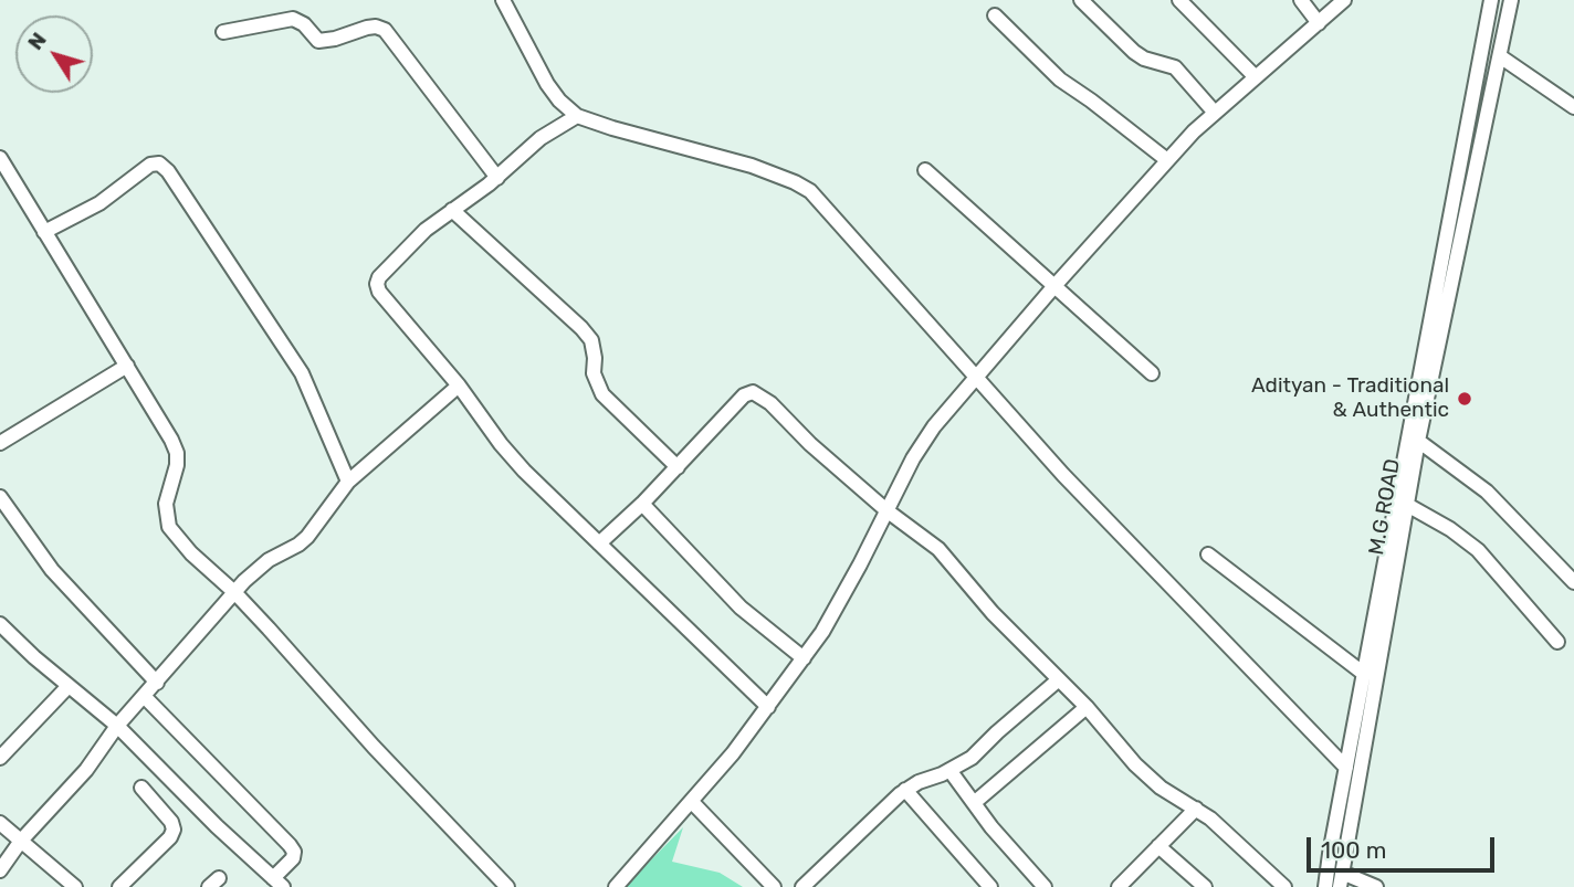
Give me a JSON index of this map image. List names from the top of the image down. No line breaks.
{"streets":{"street":["M.G ROAD"]},"places":["Adityan - Traditional & Authentic"],"scale_bar":"100 m","north":"top left"}
